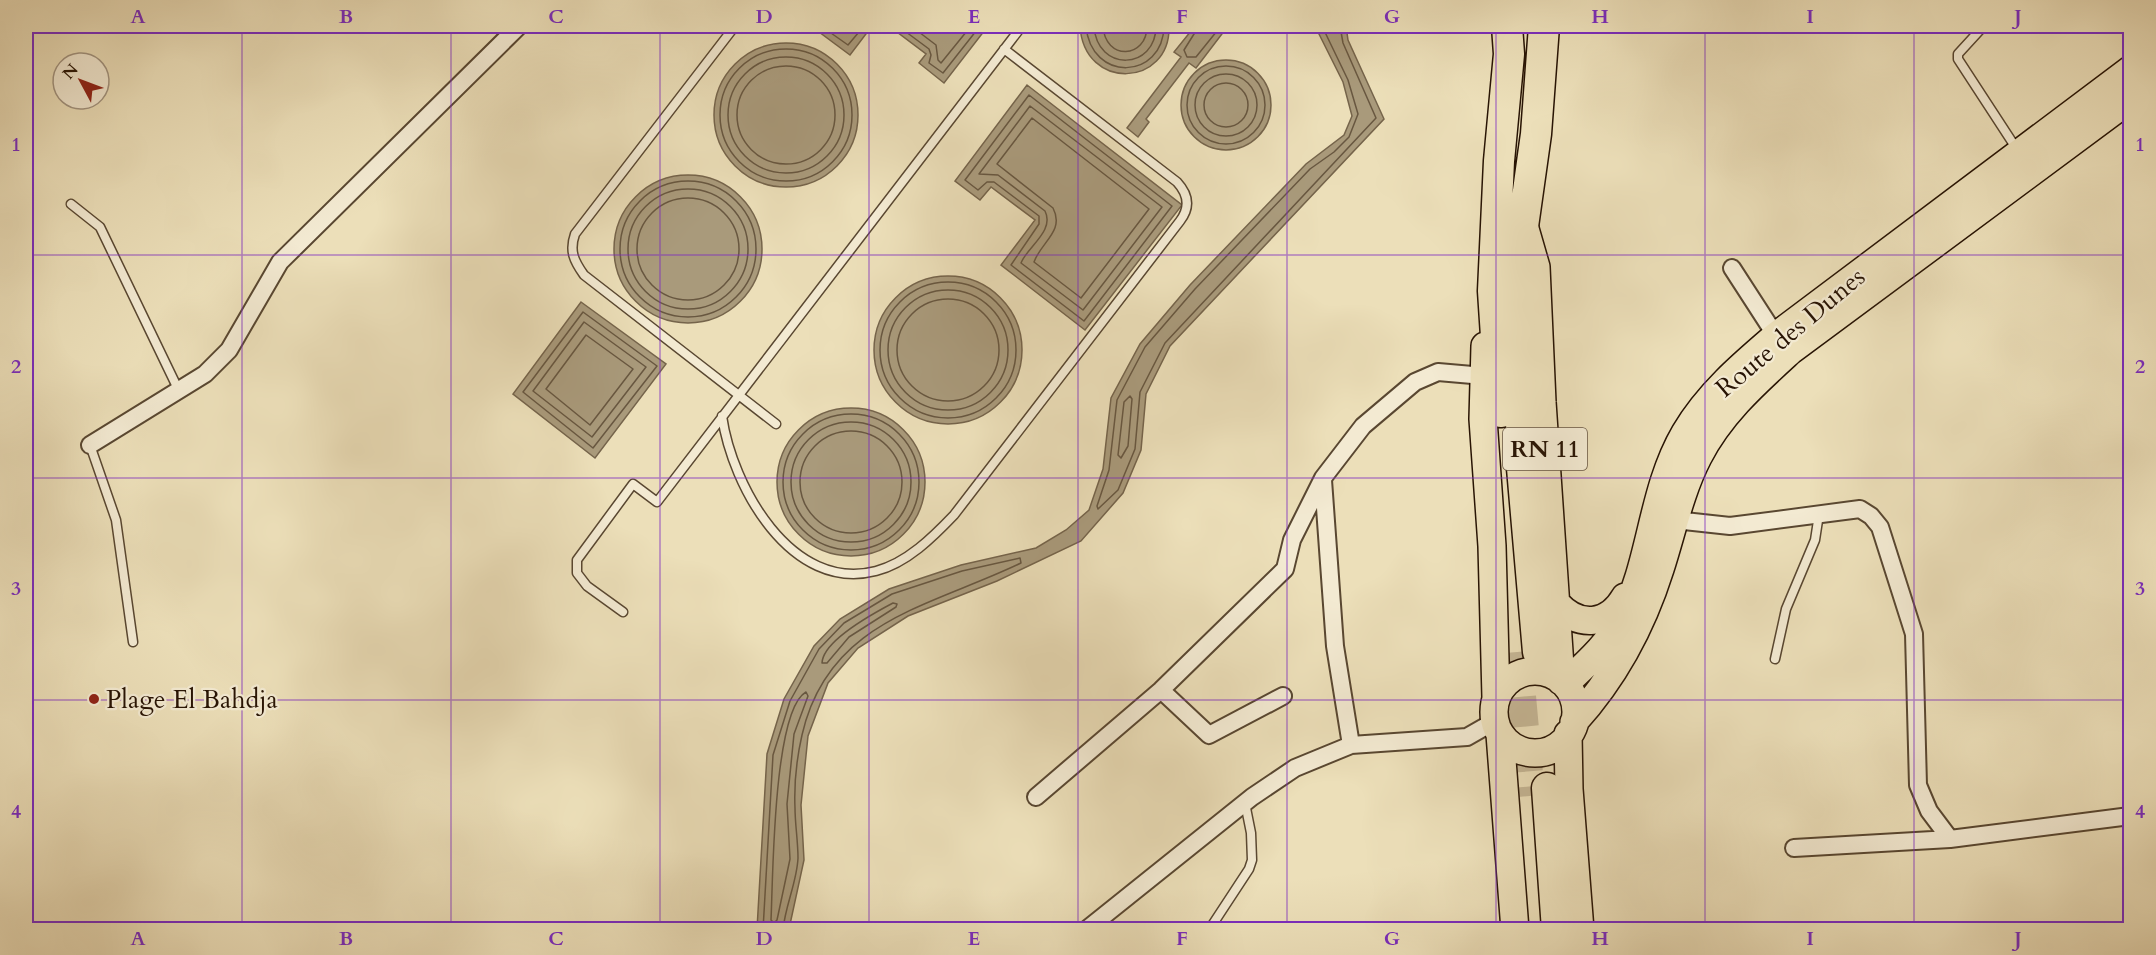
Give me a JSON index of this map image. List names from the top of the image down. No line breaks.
{"streets":{"highway":["RN 11"],"main road":["Route des Dunes"]},"crossings":[["Route des Dunes","RN 11"]],"places":["Plage El Bahdja"],"north":"top left","grid":{"columns":["A","B","C","D","E","F","G","H","I","J"],"rows":["1","2","3","4"]}}
